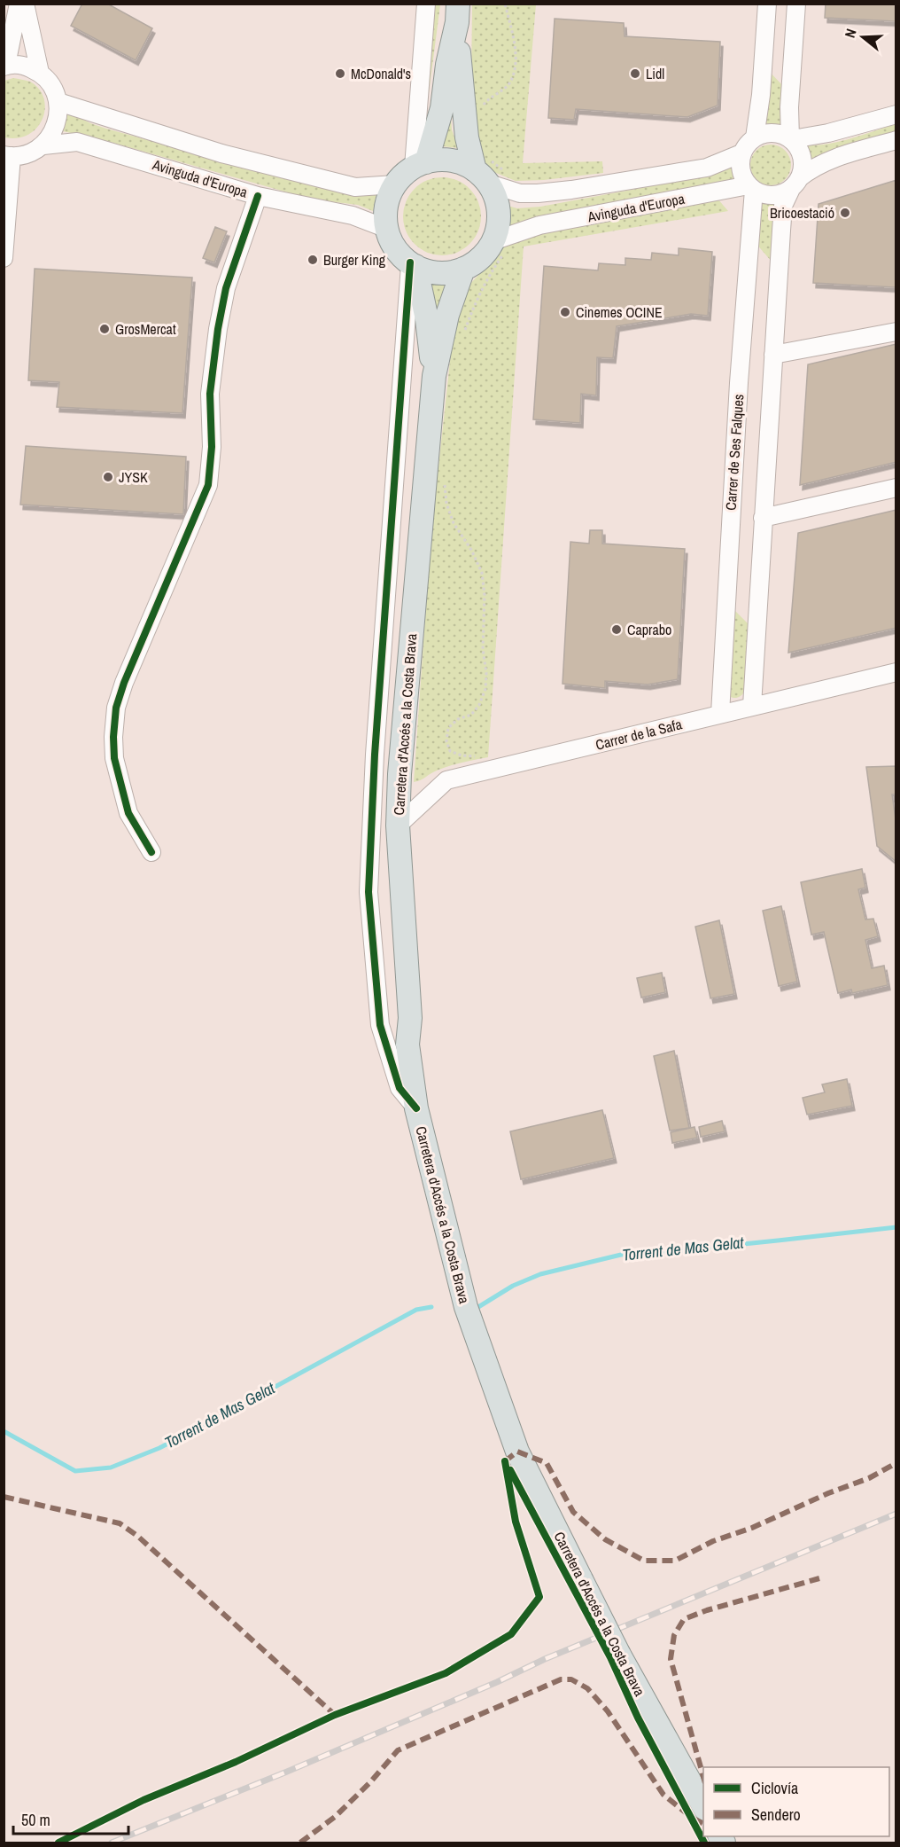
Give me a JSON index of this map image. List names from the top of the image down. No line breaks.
{"streets":{"main road":["Carretera d'Accés a la Costa Brava"],"street":["Avinguda d'Europa","Carrer de Ses Falques","Carrer de la Safa"]},"crossings":[["Avinguda d'Europa","Carrer de Ses Falques"],["Avinguda d'Europa","Carretera d'Accés a la Costa Brava"],["Carrer de Ses Falques","Carrer de la Safa"],["Carretera d'Accés a la Costa Brava","Carrer de la Safa"]],"water":["Torrent de Mas Gelat"],"places":["McDonald's","Lidl","Bricoestació","Burger King","Cinemes OCINE","GrosMercat","JYSK","Caprabo"],"legend":["Ciclovía","Sendero"],"scale_bar":"50 m","north":"left"}
